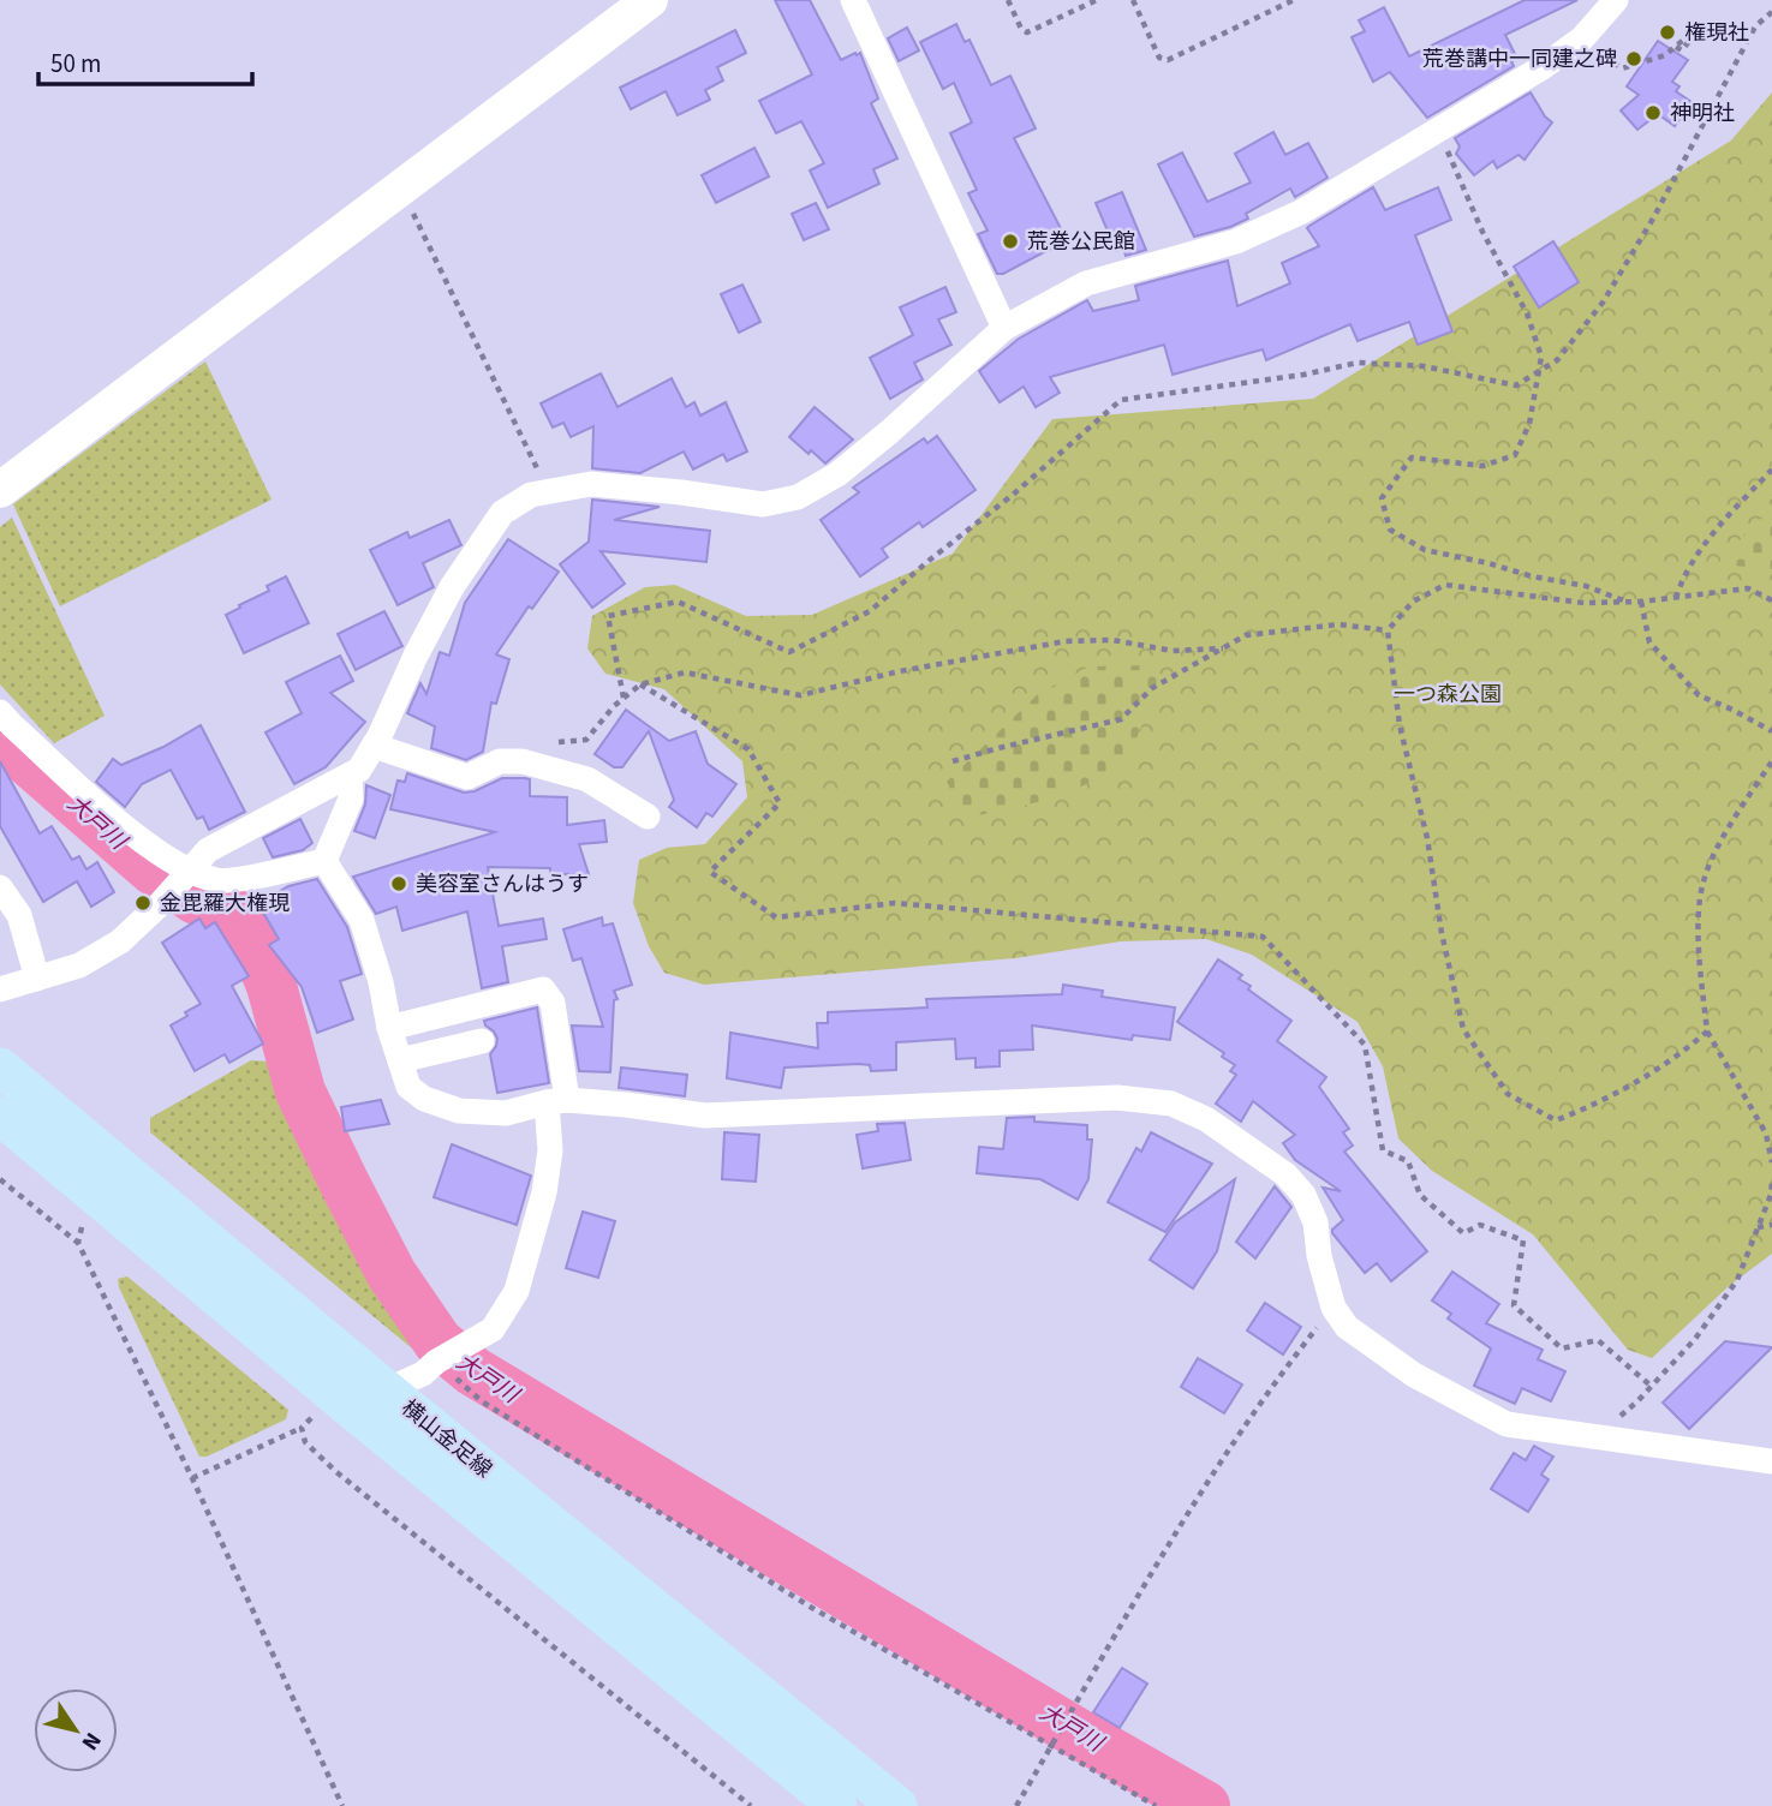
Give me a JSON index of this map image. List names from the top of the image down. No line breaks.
{"streets":{"main road":["横山金足線"]},"water":["大戸川"],"parks":["一つ森公園"],"places":["権現社","荒巻講中一同建之碑","神明社","荒巻公民館","美容室さんはうす","金毘羅大権現"],"scale_bar":"50 m","north":"bottom right"}
